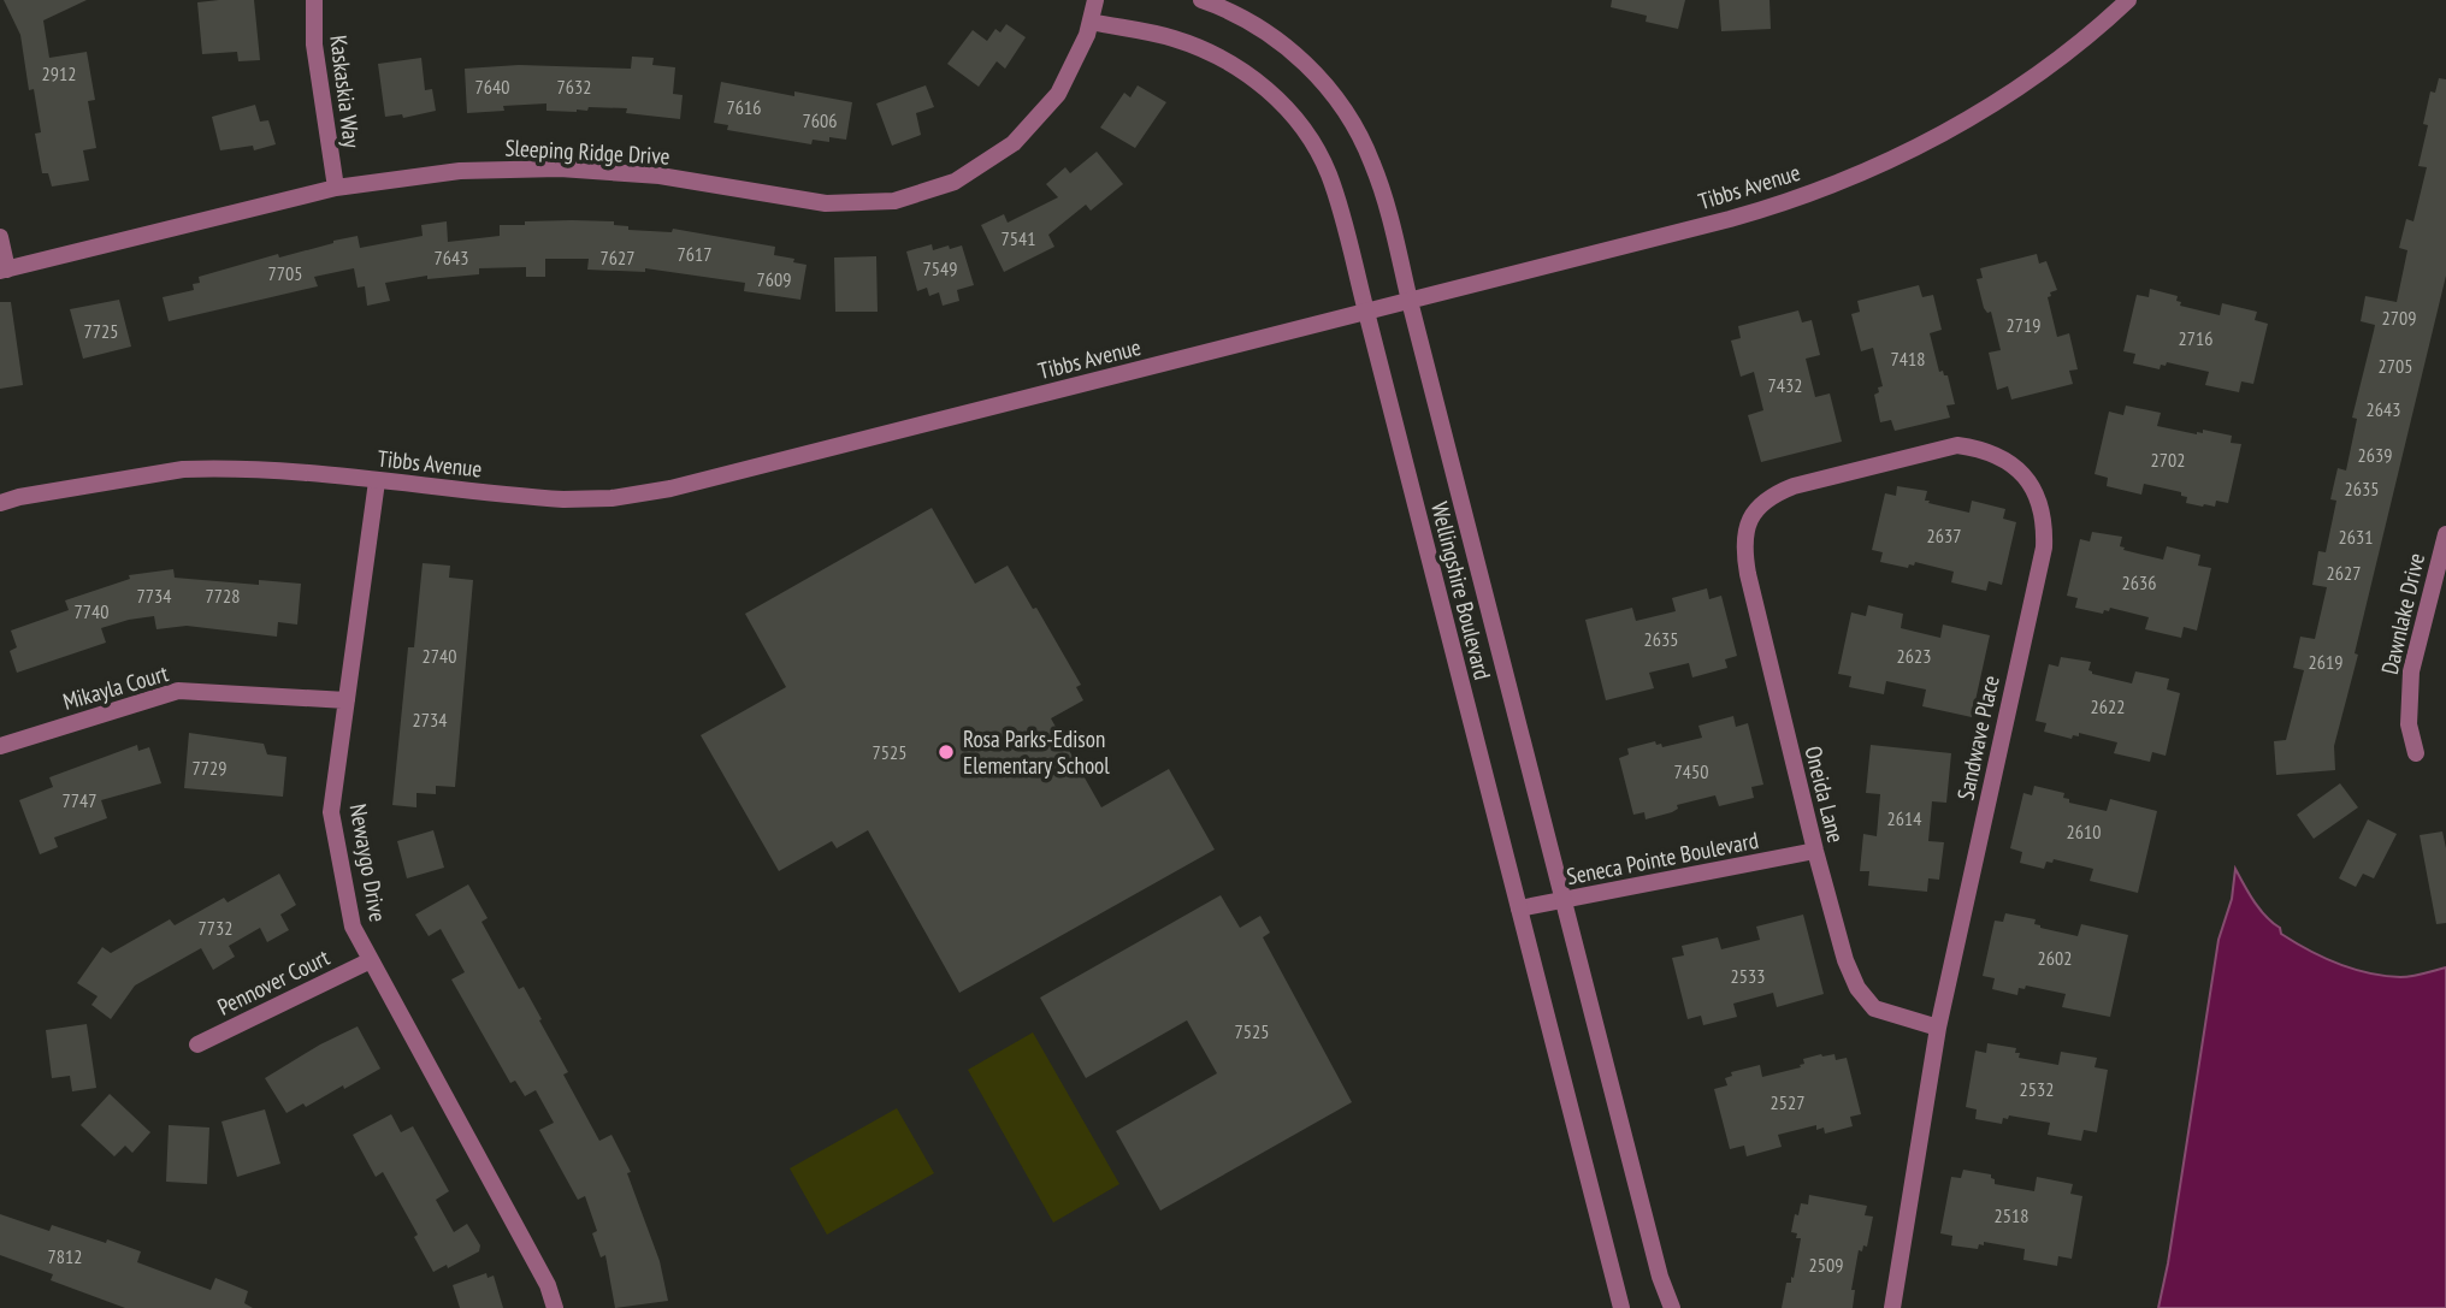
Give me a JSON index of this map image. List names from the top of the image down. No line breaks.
{"streets":{"street":["Kaskaskia Way","Sleeping Ridge Drive","Tibbs Avenue","Wellingshire Boulevard","Dawnlake Drive","Mikayla Court","Sandwave Place","Oneida Lane","Seneca Pointe Boulevard","Newaygo Drive","Pennover Court"]},"crossings":[["Kaskaskia Way","Sleeping Ridge Drive"],["Sleeping Ridge Drive","Wellingshire Boulevard"],["Tibbs Avenue","Wellingshire Boulevard"],["Tibbs Avenue","Newaygo Drive"],["Wellingshire Boulevard","Seneca Pointe Boulevard"],["Mikayla Court","Newaygo Drive"],["Sandwave Place","Oneida Lane"],["Oneida Lane","Seneca Pointe Boulevard"],["Newaygo Drive","Pennover Court"]],"places":["Rosa Parks-Edison Elementary School"],"house_numbers":["2912","7640","7632","7616","7606","7541","7617","7643","7627","7549","7705","7609","2709","2719","7725","2716","7418","2705","7432","2643","2639","2702","2635","2637","2631","2627","2636","7734","7728","7740","2635","2740","2623","2619","2622","2734","7525","7729","7450","7747","2614","2610","7732","2602","2533","7525","2532","2527","2518","7812","2509"]}
